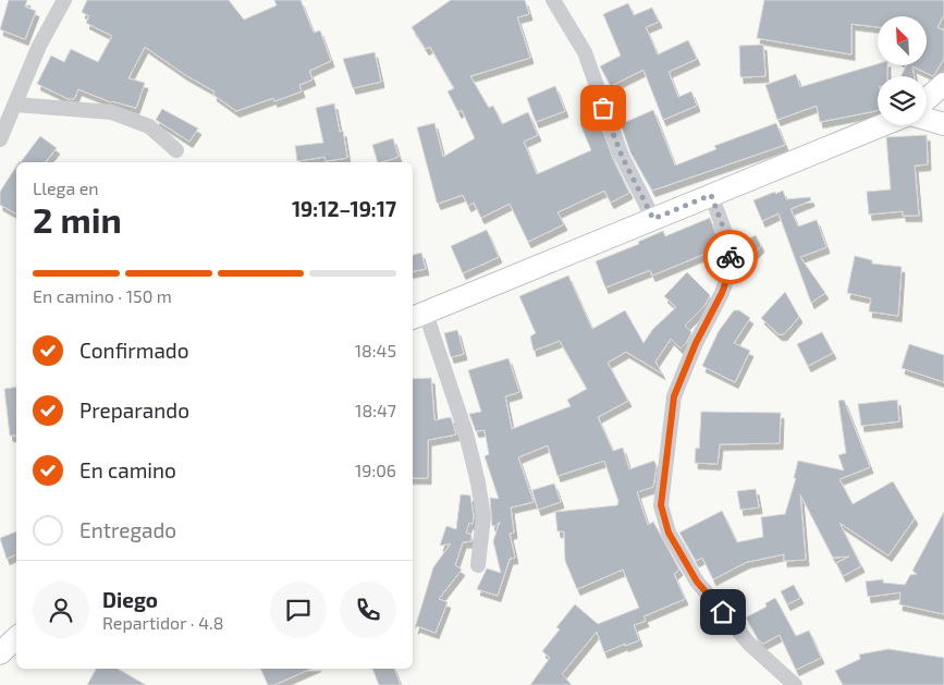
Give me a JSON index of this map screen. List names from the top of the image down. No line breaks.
{"north":"top left","page":{"heading":["2 min","Llega en","19:12–19:17"],"panel":["Diego","Repartidor · 4.8"],"bar":"En camino · 150 m","list":[["Confirmado","18:45"],["Preparando","18:47"],["En camino","19:06"],"Entregado"]}}
